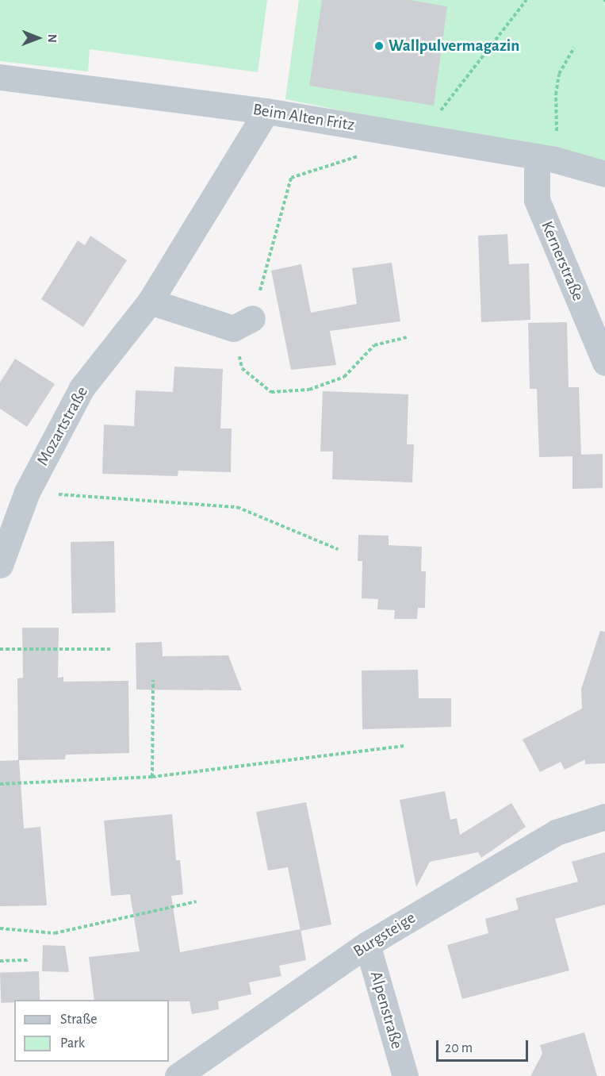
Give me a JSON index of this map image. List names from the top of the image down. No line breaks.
{"streets":{"street":["Beim Alten Fritz","Kernerstraße","Mozartstraße","Burgsteige","Alpenstraße"]},"crossings":[["Beim Alten Fritz","Kernerstraße"],["Beim Alten Fritz","Mozartstraße"],["Burgsteige","Alpenstraße"]],"places":["Wallpulvermagazin"],"legend":["Straße","Park"],"scale_bar":"20 m","north":"right"}
